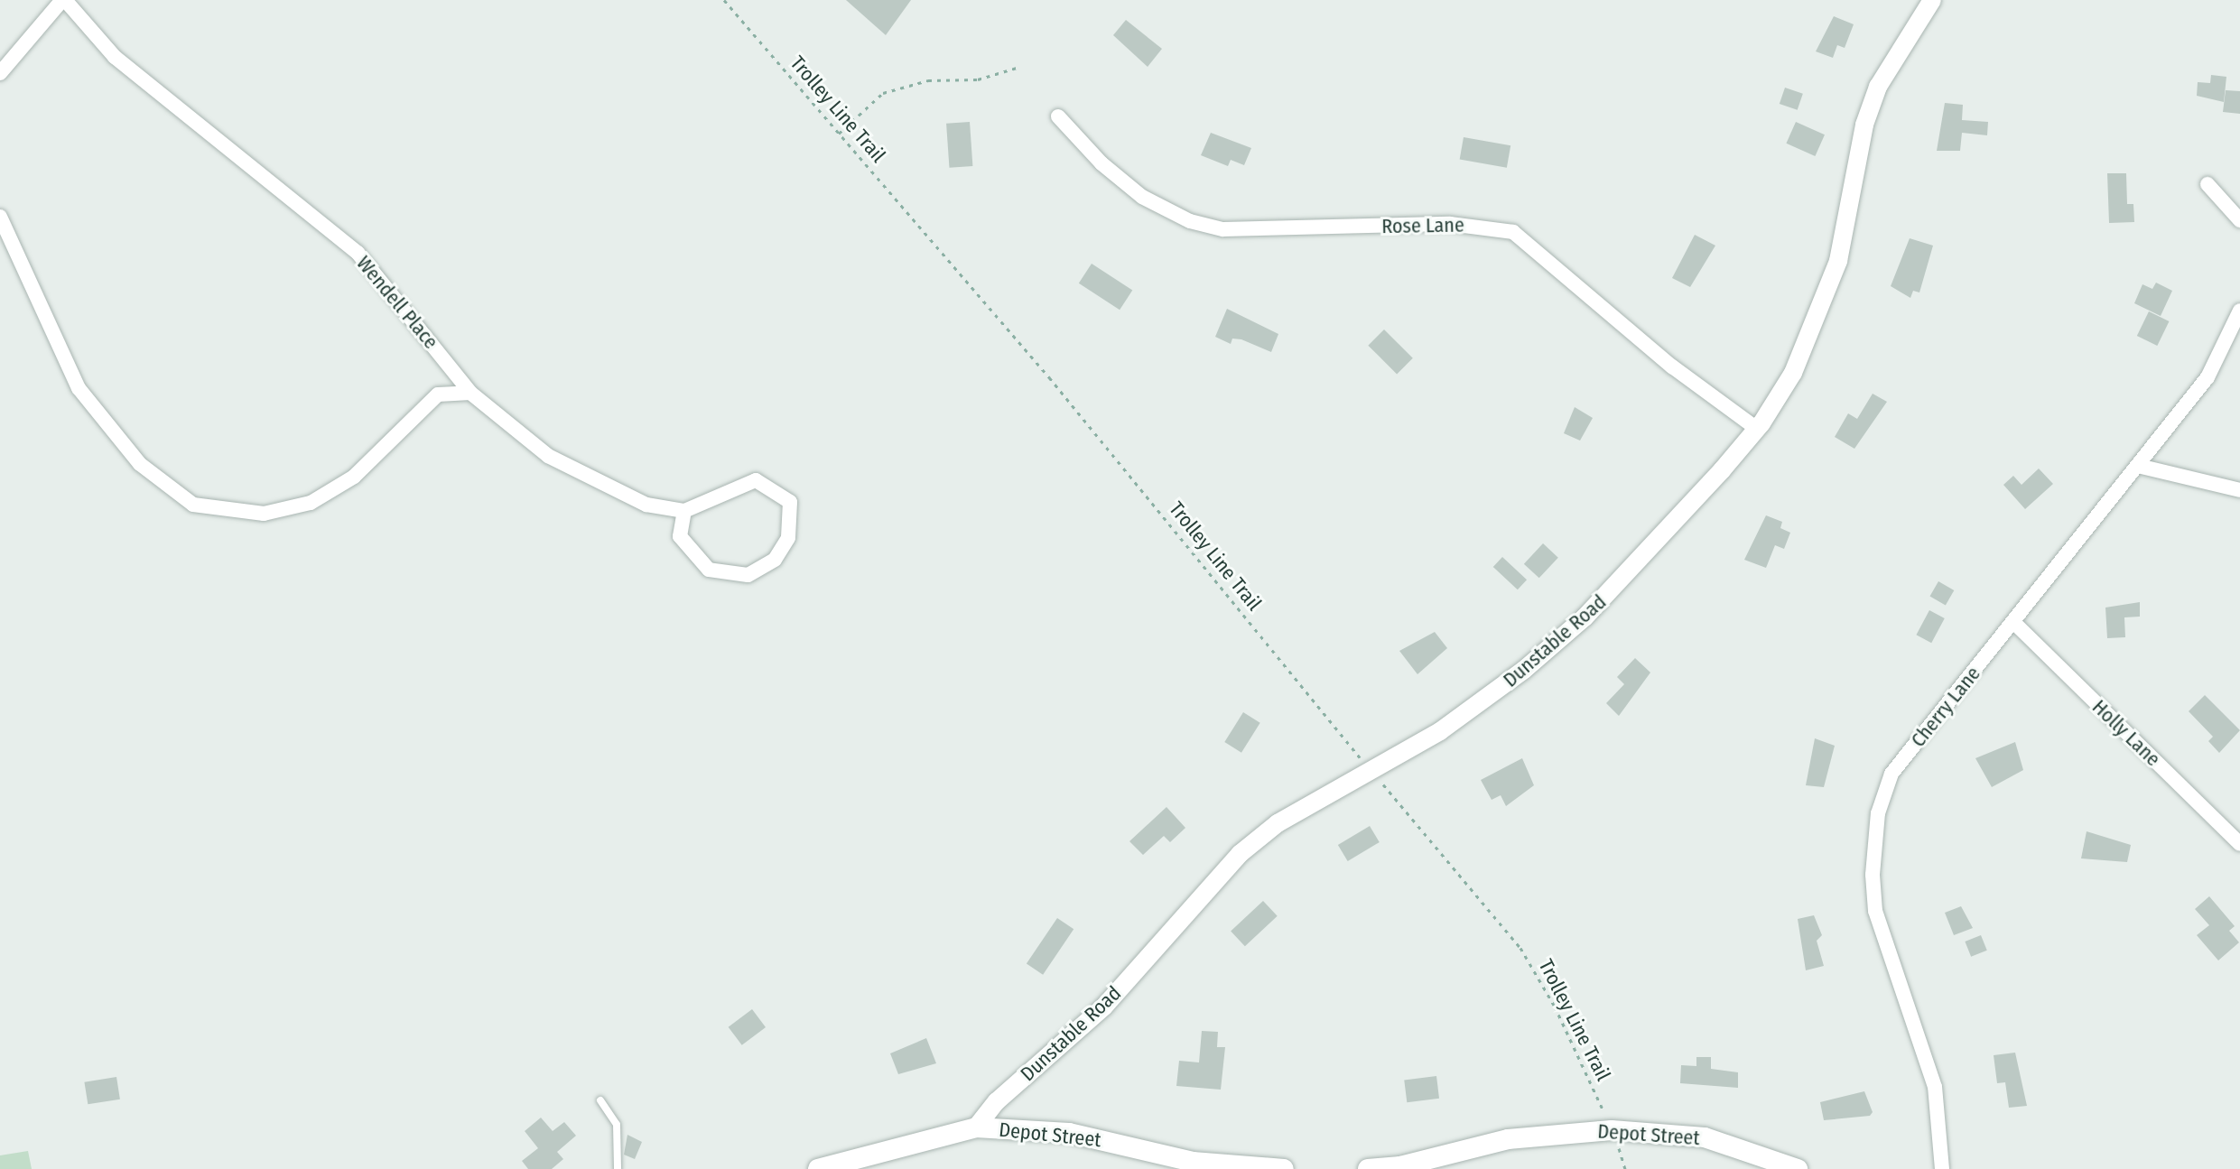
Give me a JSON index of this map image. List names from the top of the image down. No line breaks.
{"streets":{"main road":["Depot Street"],"street":["Rose Lane","Wendell Place","Dunstable Road","Cherry Lane","Holly Lane"],"path":["Trolley Line Trail"]},"crossings":[["Trolley Line Trail","Dunstable Road"],["Trolley Line Trail","Depot Street"],["Rose Lane","Dunstable Road"],["Dunstable Road","Depot Street"],["Cherry Lane","Holly Lane"]]}
